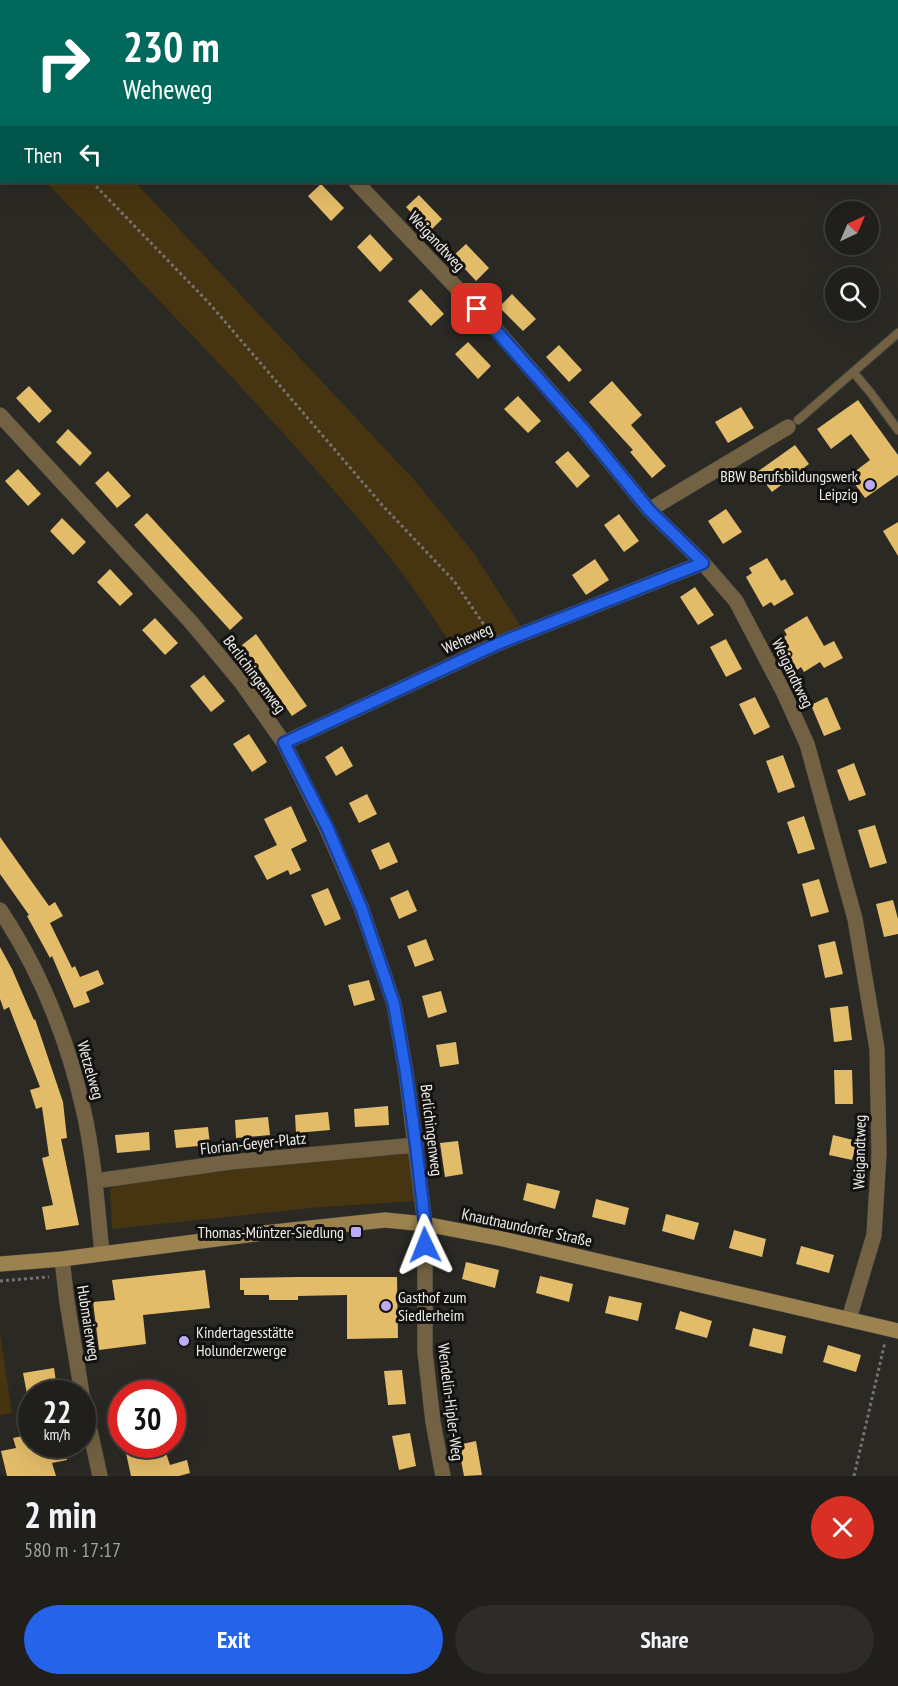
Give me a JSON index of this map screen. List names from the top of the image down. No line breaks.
{"streets":{"main road":["Knautnaundorfer Straße"],"street":["Weigandtweg","Weheweg","Berlichingenweg","Wetzelweg","Florian-Geyer-Platz","Hubmaierweg","Wendelin-Hipler-Weg"]},"crossings":[["Weigandtweg","Weheweg"],["Weigandtweg","Knautnaundorfer Straße"],["Weheweg","Berlichingenweg"],["Berlichingenweg","Florian-Geyer-Platz"],["Berlichingenweg","Knautnaundorfer Straße"],["Berlichingenweg","Wendelin-Hipler-Weg"],["Wetzelweg","Florian-Geyer-Platz"],["Wetzelweg","Knautnaundorfer Straße"],["Knautnaundorfer Straße","Hubmaierweg"],["Knautnaundorfer Straße","Wendelin-Hipler-Weg"]],"places":{"other":["BBW Berufsbildungswerk Leipzig","Gasthof zum Siedlerheim","Kindertagesstätte Holunderzwerge"],"transit":["Thomas-Müntzer-Siedlung"]},"north":"top right","page":{"turn":["230 m","Weheweg"],"then":"Then","speed":"22 km/h","limit":"30","heading":["2 min","580 m · 17:17"],"buttons":["Exit","Share"]}}
